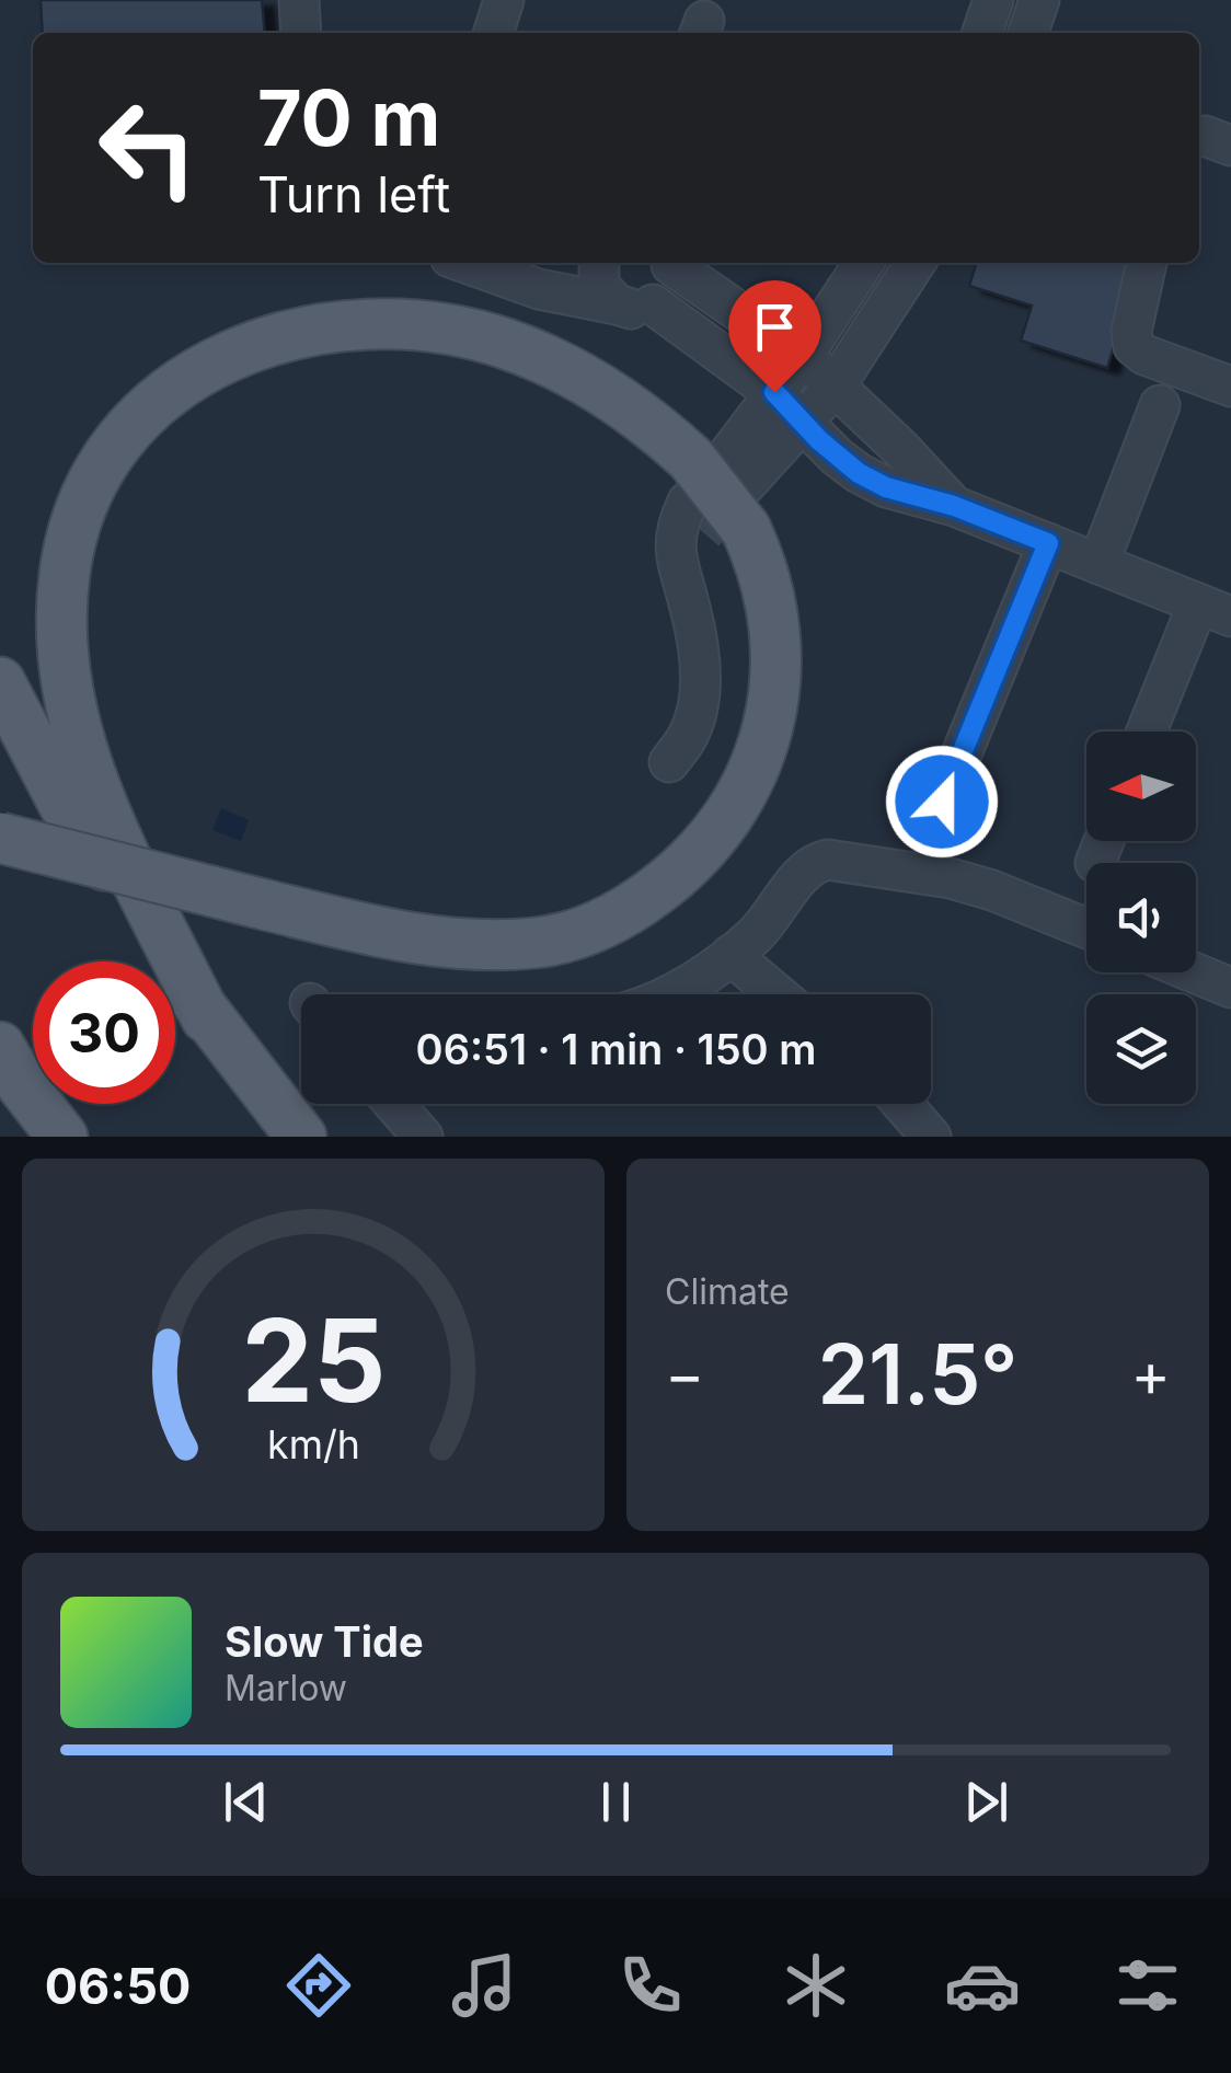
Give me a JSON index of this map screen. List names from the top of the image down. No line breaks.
{"north":"left","page":{"turn":["70 m","Turn left"],"limit":"30","trip":"06:51 · 1 min · 150 m","tile":"Climate","heat":["−","21.5°","+"],"song":["Slow Tide","Marlow"],"tabs":"06:50","gauge":["25","km/h"]}}
